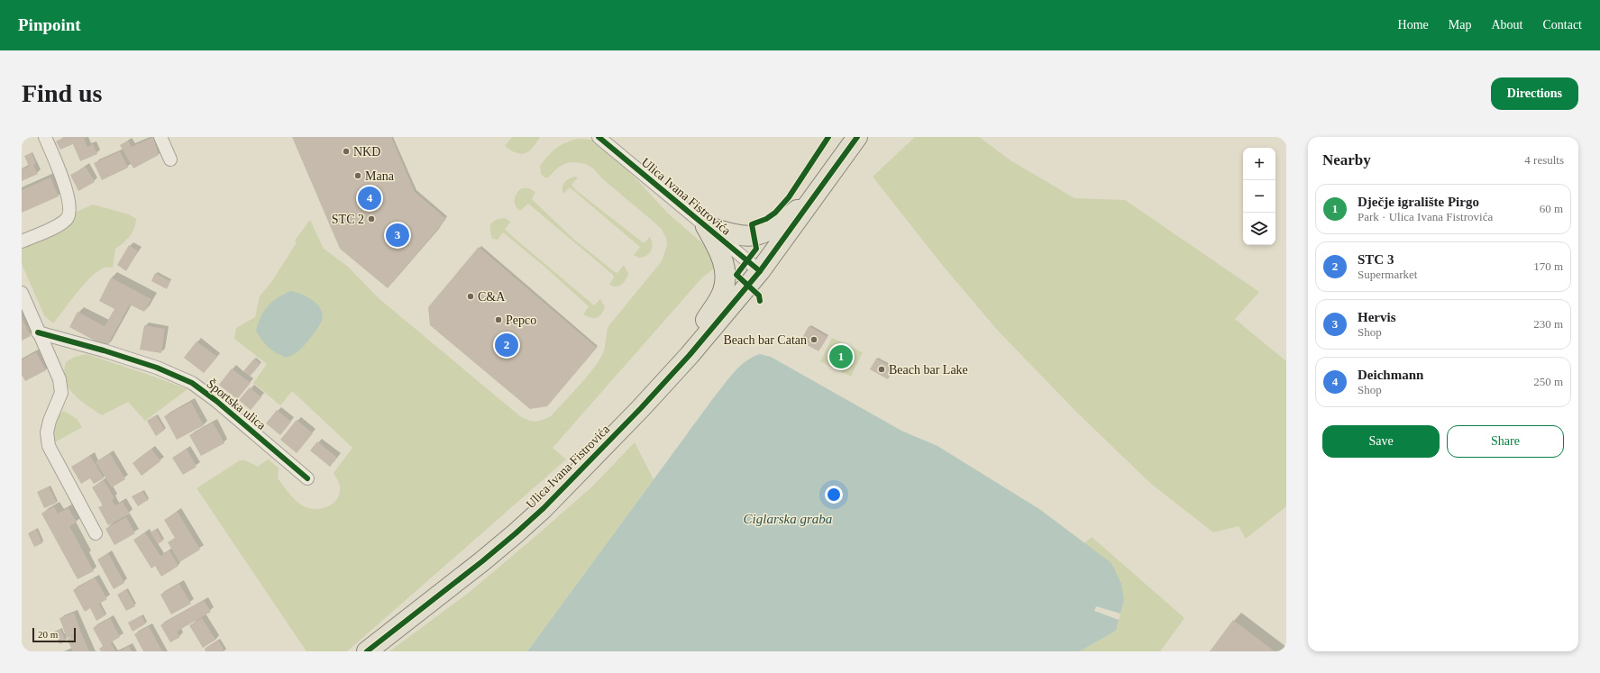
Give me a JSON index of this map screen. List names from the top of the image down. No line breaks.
{"streets":{"main road":["Ulica Ivana Fistrovića"],"street":["Športska ulica"]},"water":["Ciglarska graba"],"places":["NKD","Mana","STC 2","C&A","Pepco","Beach bar Catan","Beach bar Lake"],"scale_bar":"20 m","page":{"header":"Pinpoint","nav":["Home","Map","About","Contact"],"buttons":["Directions",["Save","Share"]],"title":"Find us","heading":["Nearby","4 results"],"map_buttons":["+","−"],"list":[{"mark":"1","name":"Dječje igralište Pirgo","note":"Park · Ulica Ivana Fistrovića","value":"60 m"},{"mark":"2","name":"STC 3","note":"Supermarket","value":"170 m"},{"mark":"3","name":"Hervis","note":"Shop","value":"230 m"},{"mark":"4","name":"Deichmann","note":"Shop","value":"250 m"}],"pins":["4","3","2","1"],"scale":"20 m"}}
